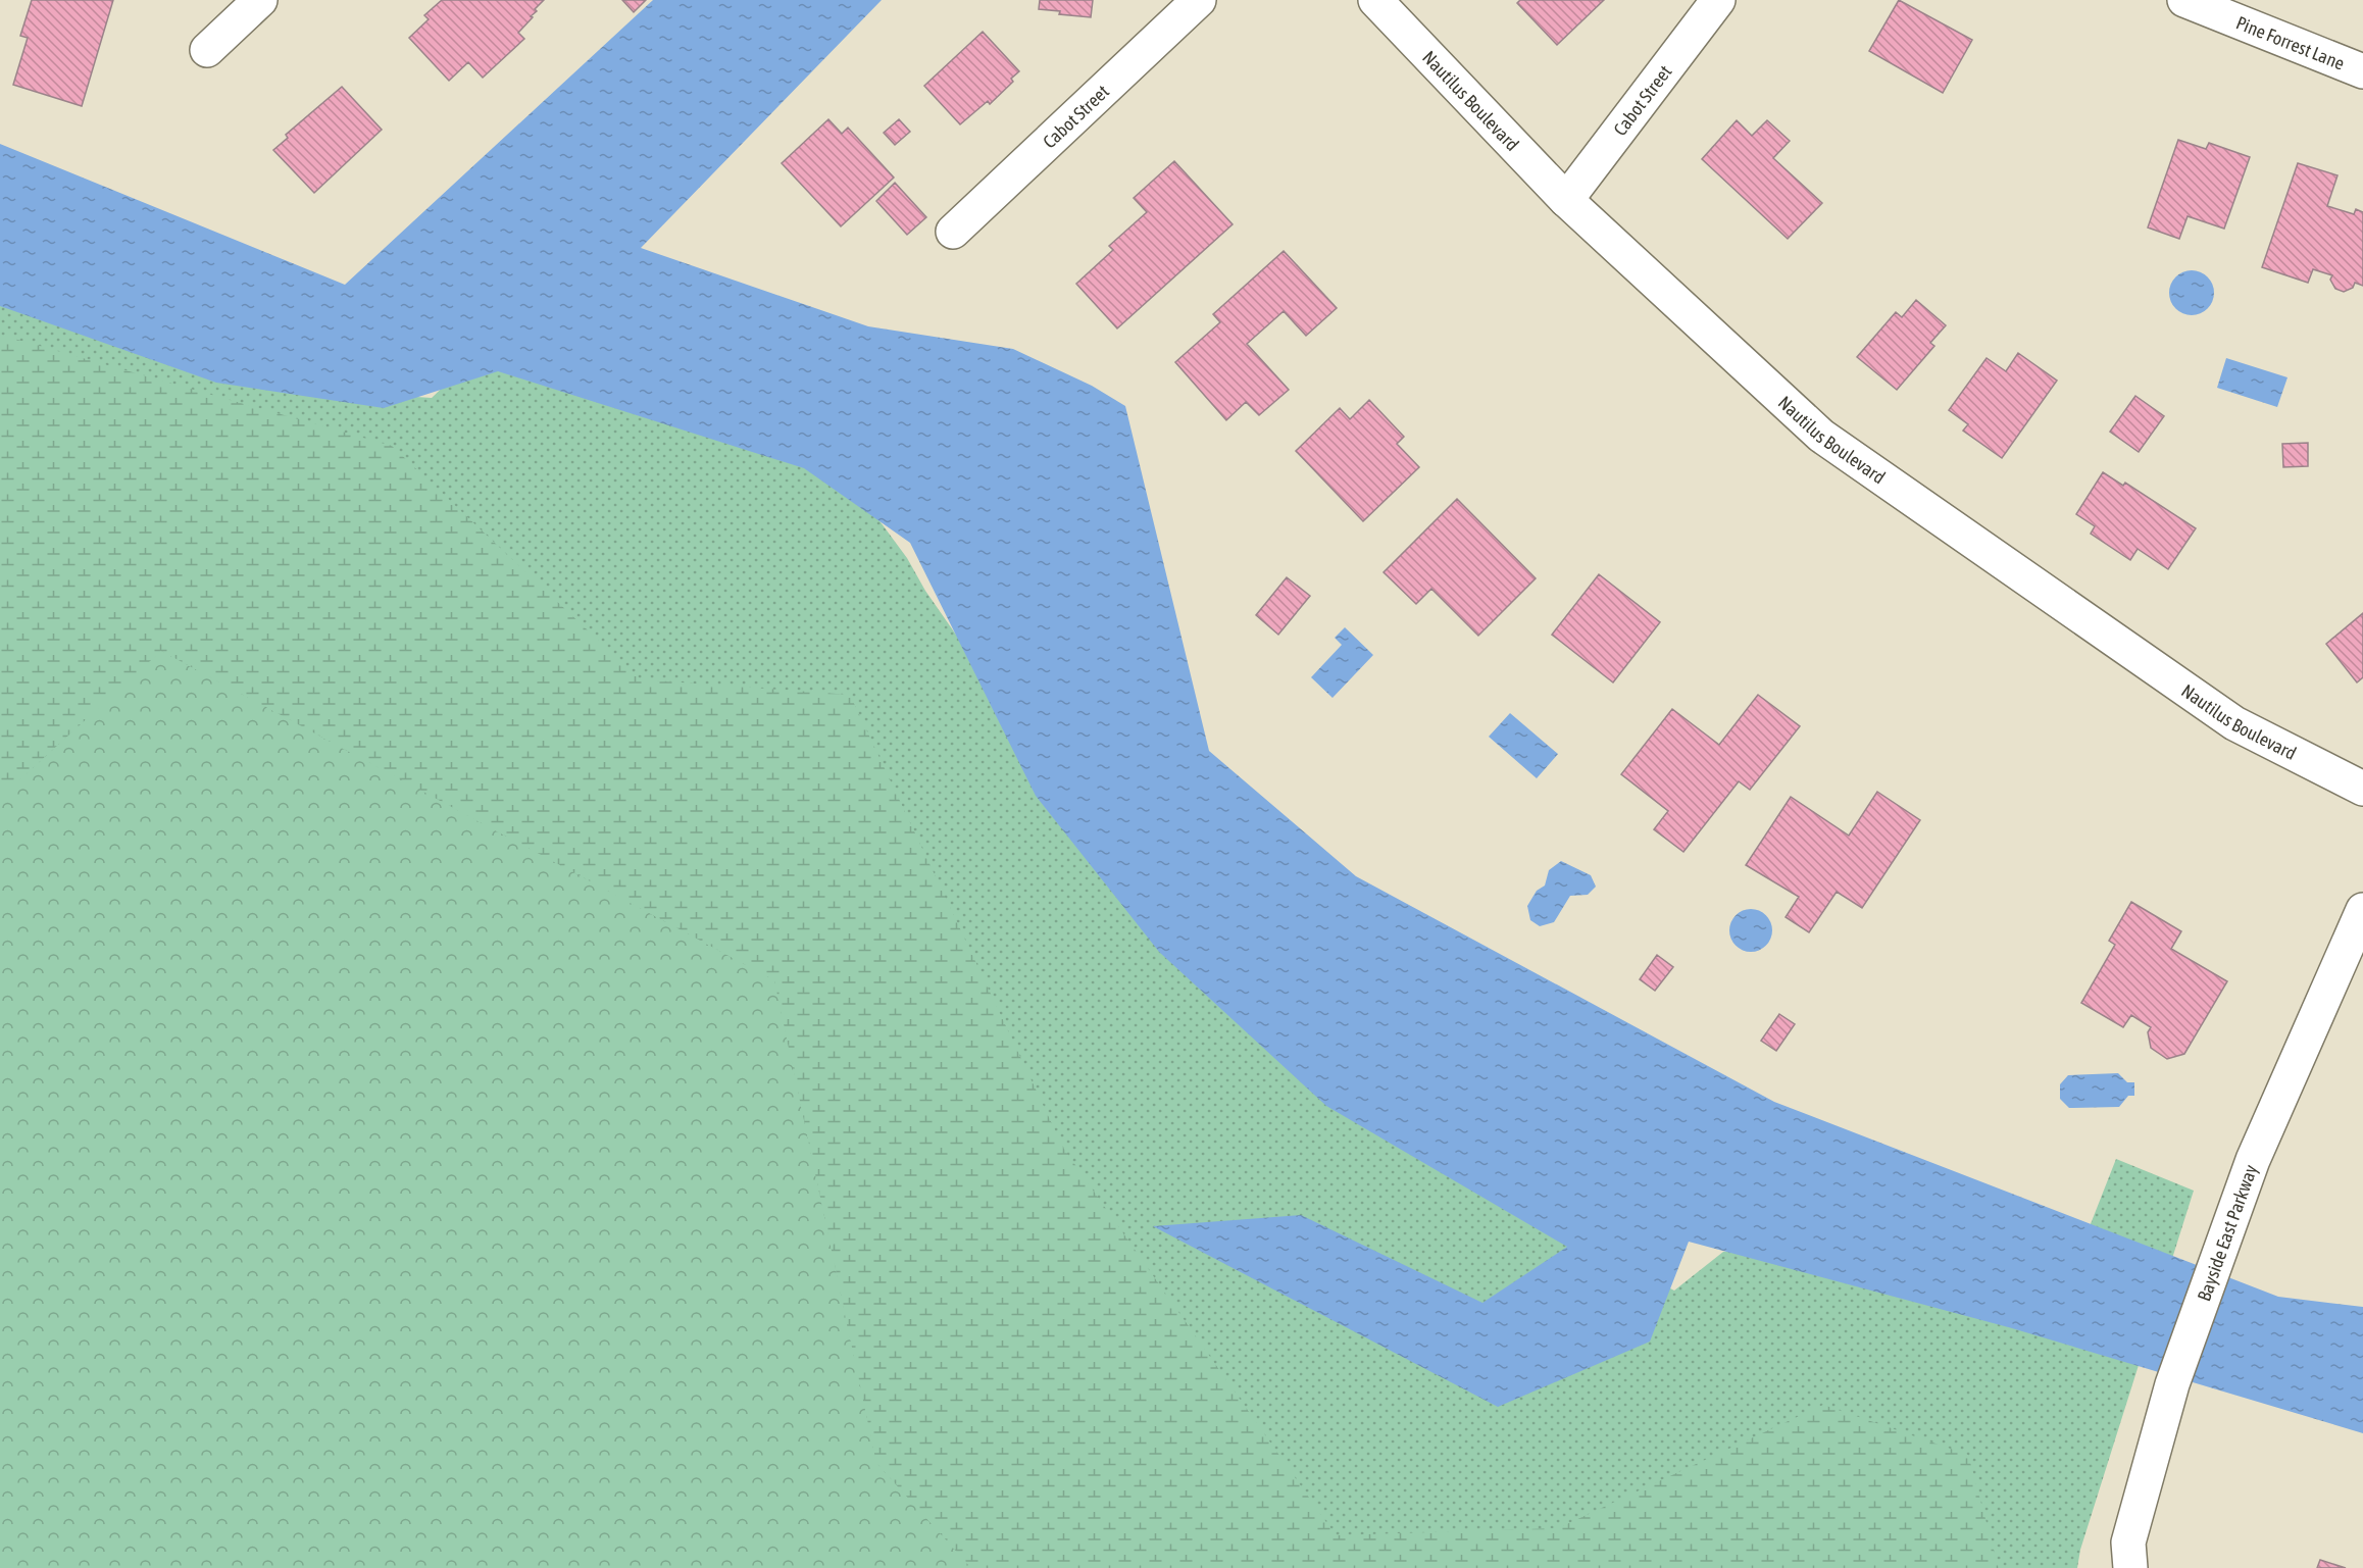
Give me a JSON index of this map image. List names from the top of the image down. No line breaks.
{"streets":{"street":["Pine Forrest Lane","Cabot Street","Nautilus Boulevard","Bayside East Parkway"]},"crossings":[["Cabot Street","Nautilus Boulevard"]]}
